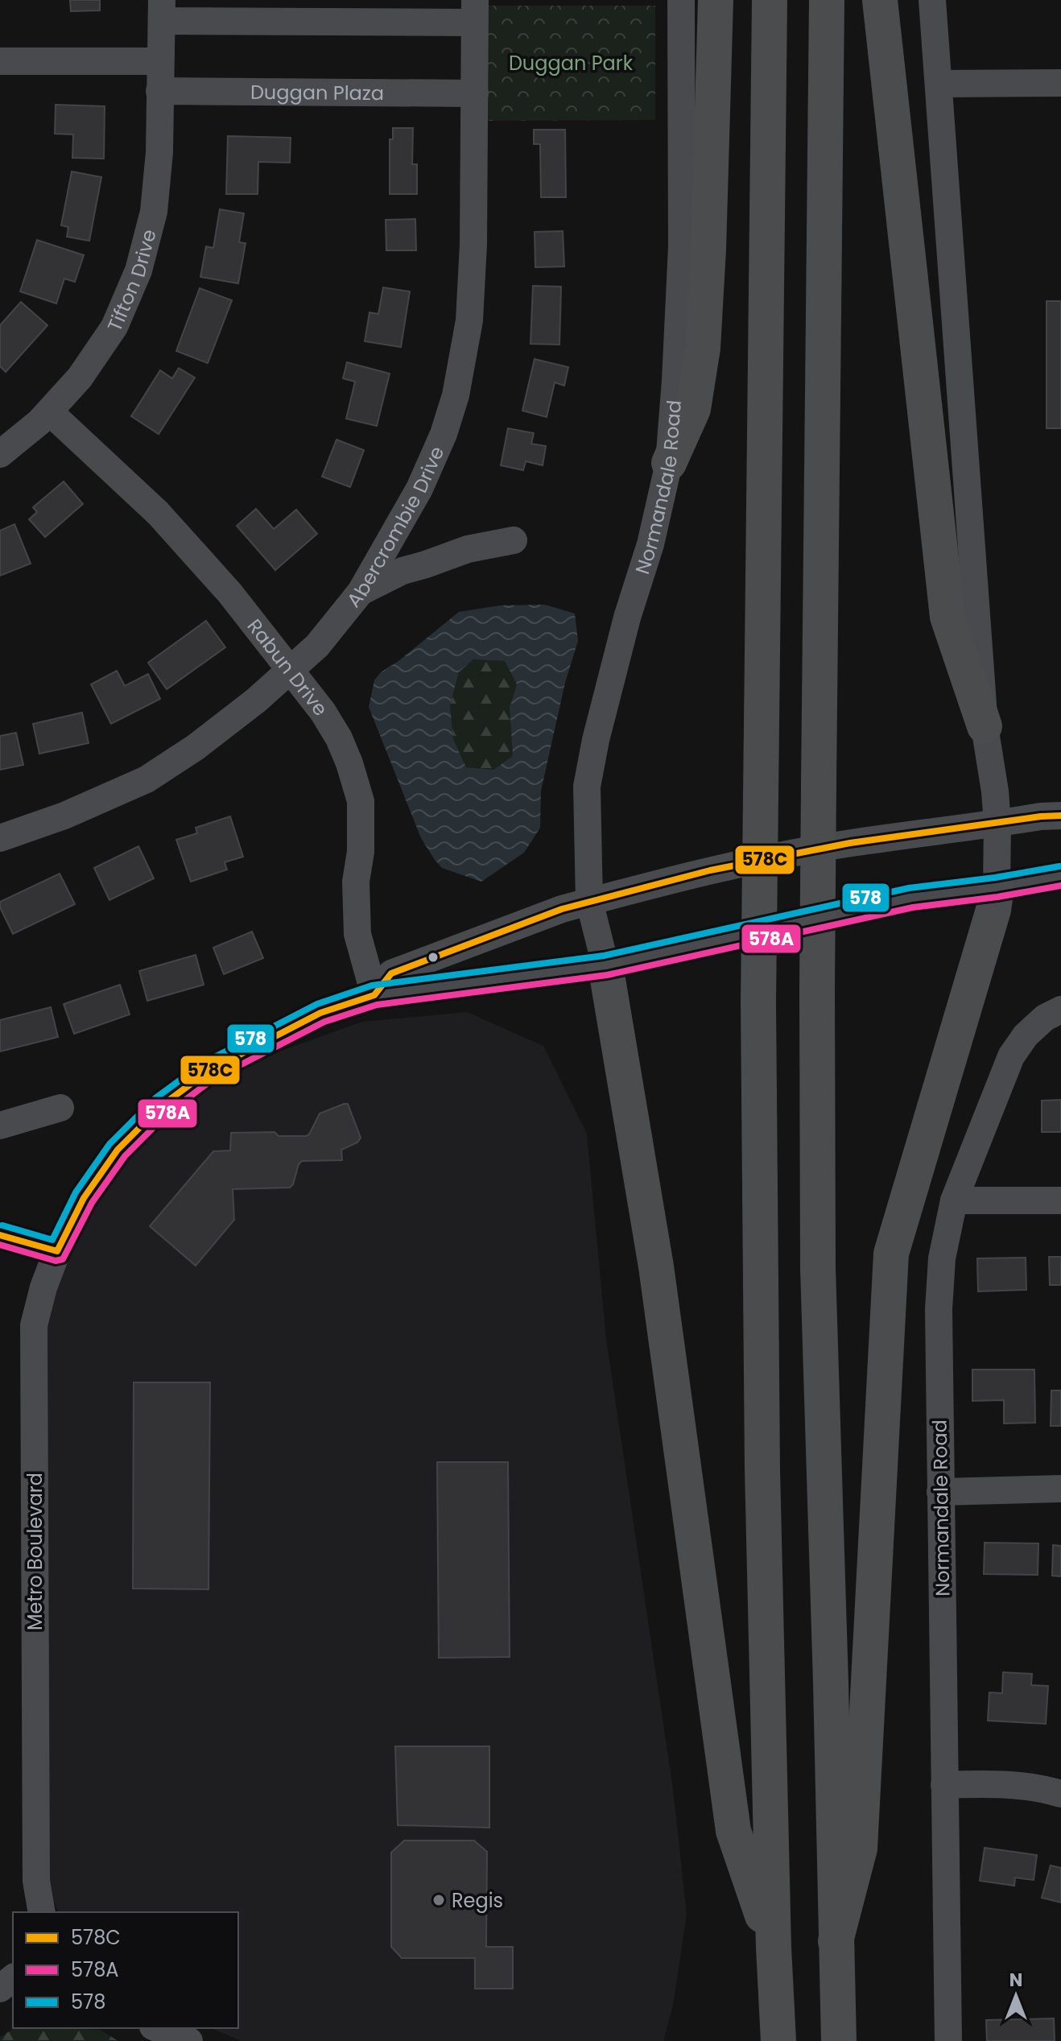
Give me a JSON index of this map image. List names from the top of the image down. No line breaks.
{"streets":{"street":["Duggan Plaza","Tifton Drive","Normandale Road","Abercrombie Drive","Rabun Drive","Metro Boulevard"]},"crossings":[["Duggan Plaza","Tifton Drive"],["Duggan Plaza","Abercrombie Drive"],["Tifton Drive","Rabun Drive"],["Normandale Road","Metro Boulevard"],["Abercrombie Drive","Rabun Drive"],["Rabun Drive","Metro Boulevard"]],"parks":["Duggan Park"],"places":["Regis"],"lines":["transit line 578C","transit line 578","transit line 578A"],"legend":["578C","578A","578"],"north":"top"}
